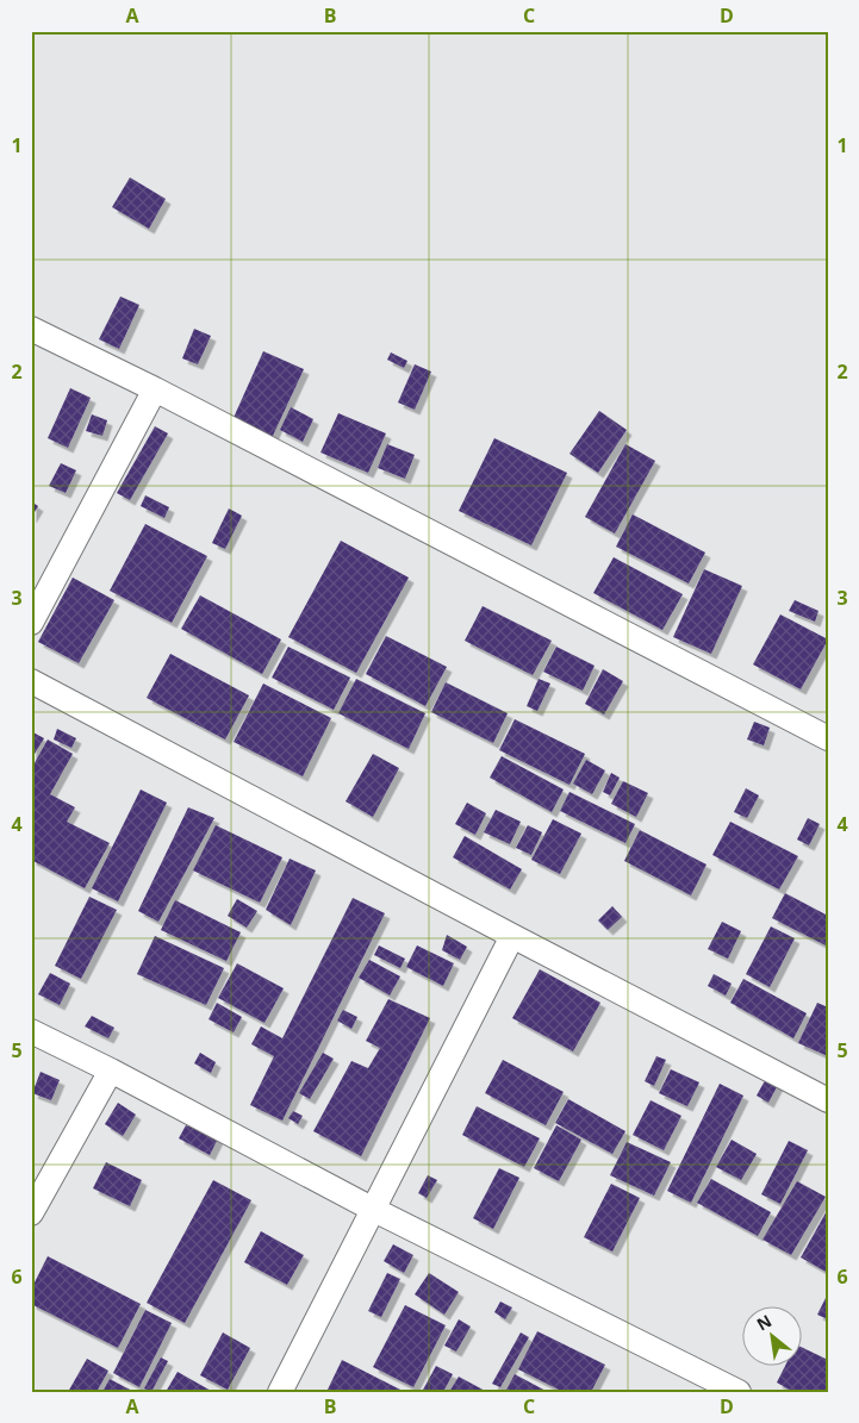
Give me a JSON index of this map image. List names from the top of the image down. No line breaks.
{"north":"top left","grid":{"columns":["A","B","C","D"],"rows":["1","2","3","4","5","6"]}}
